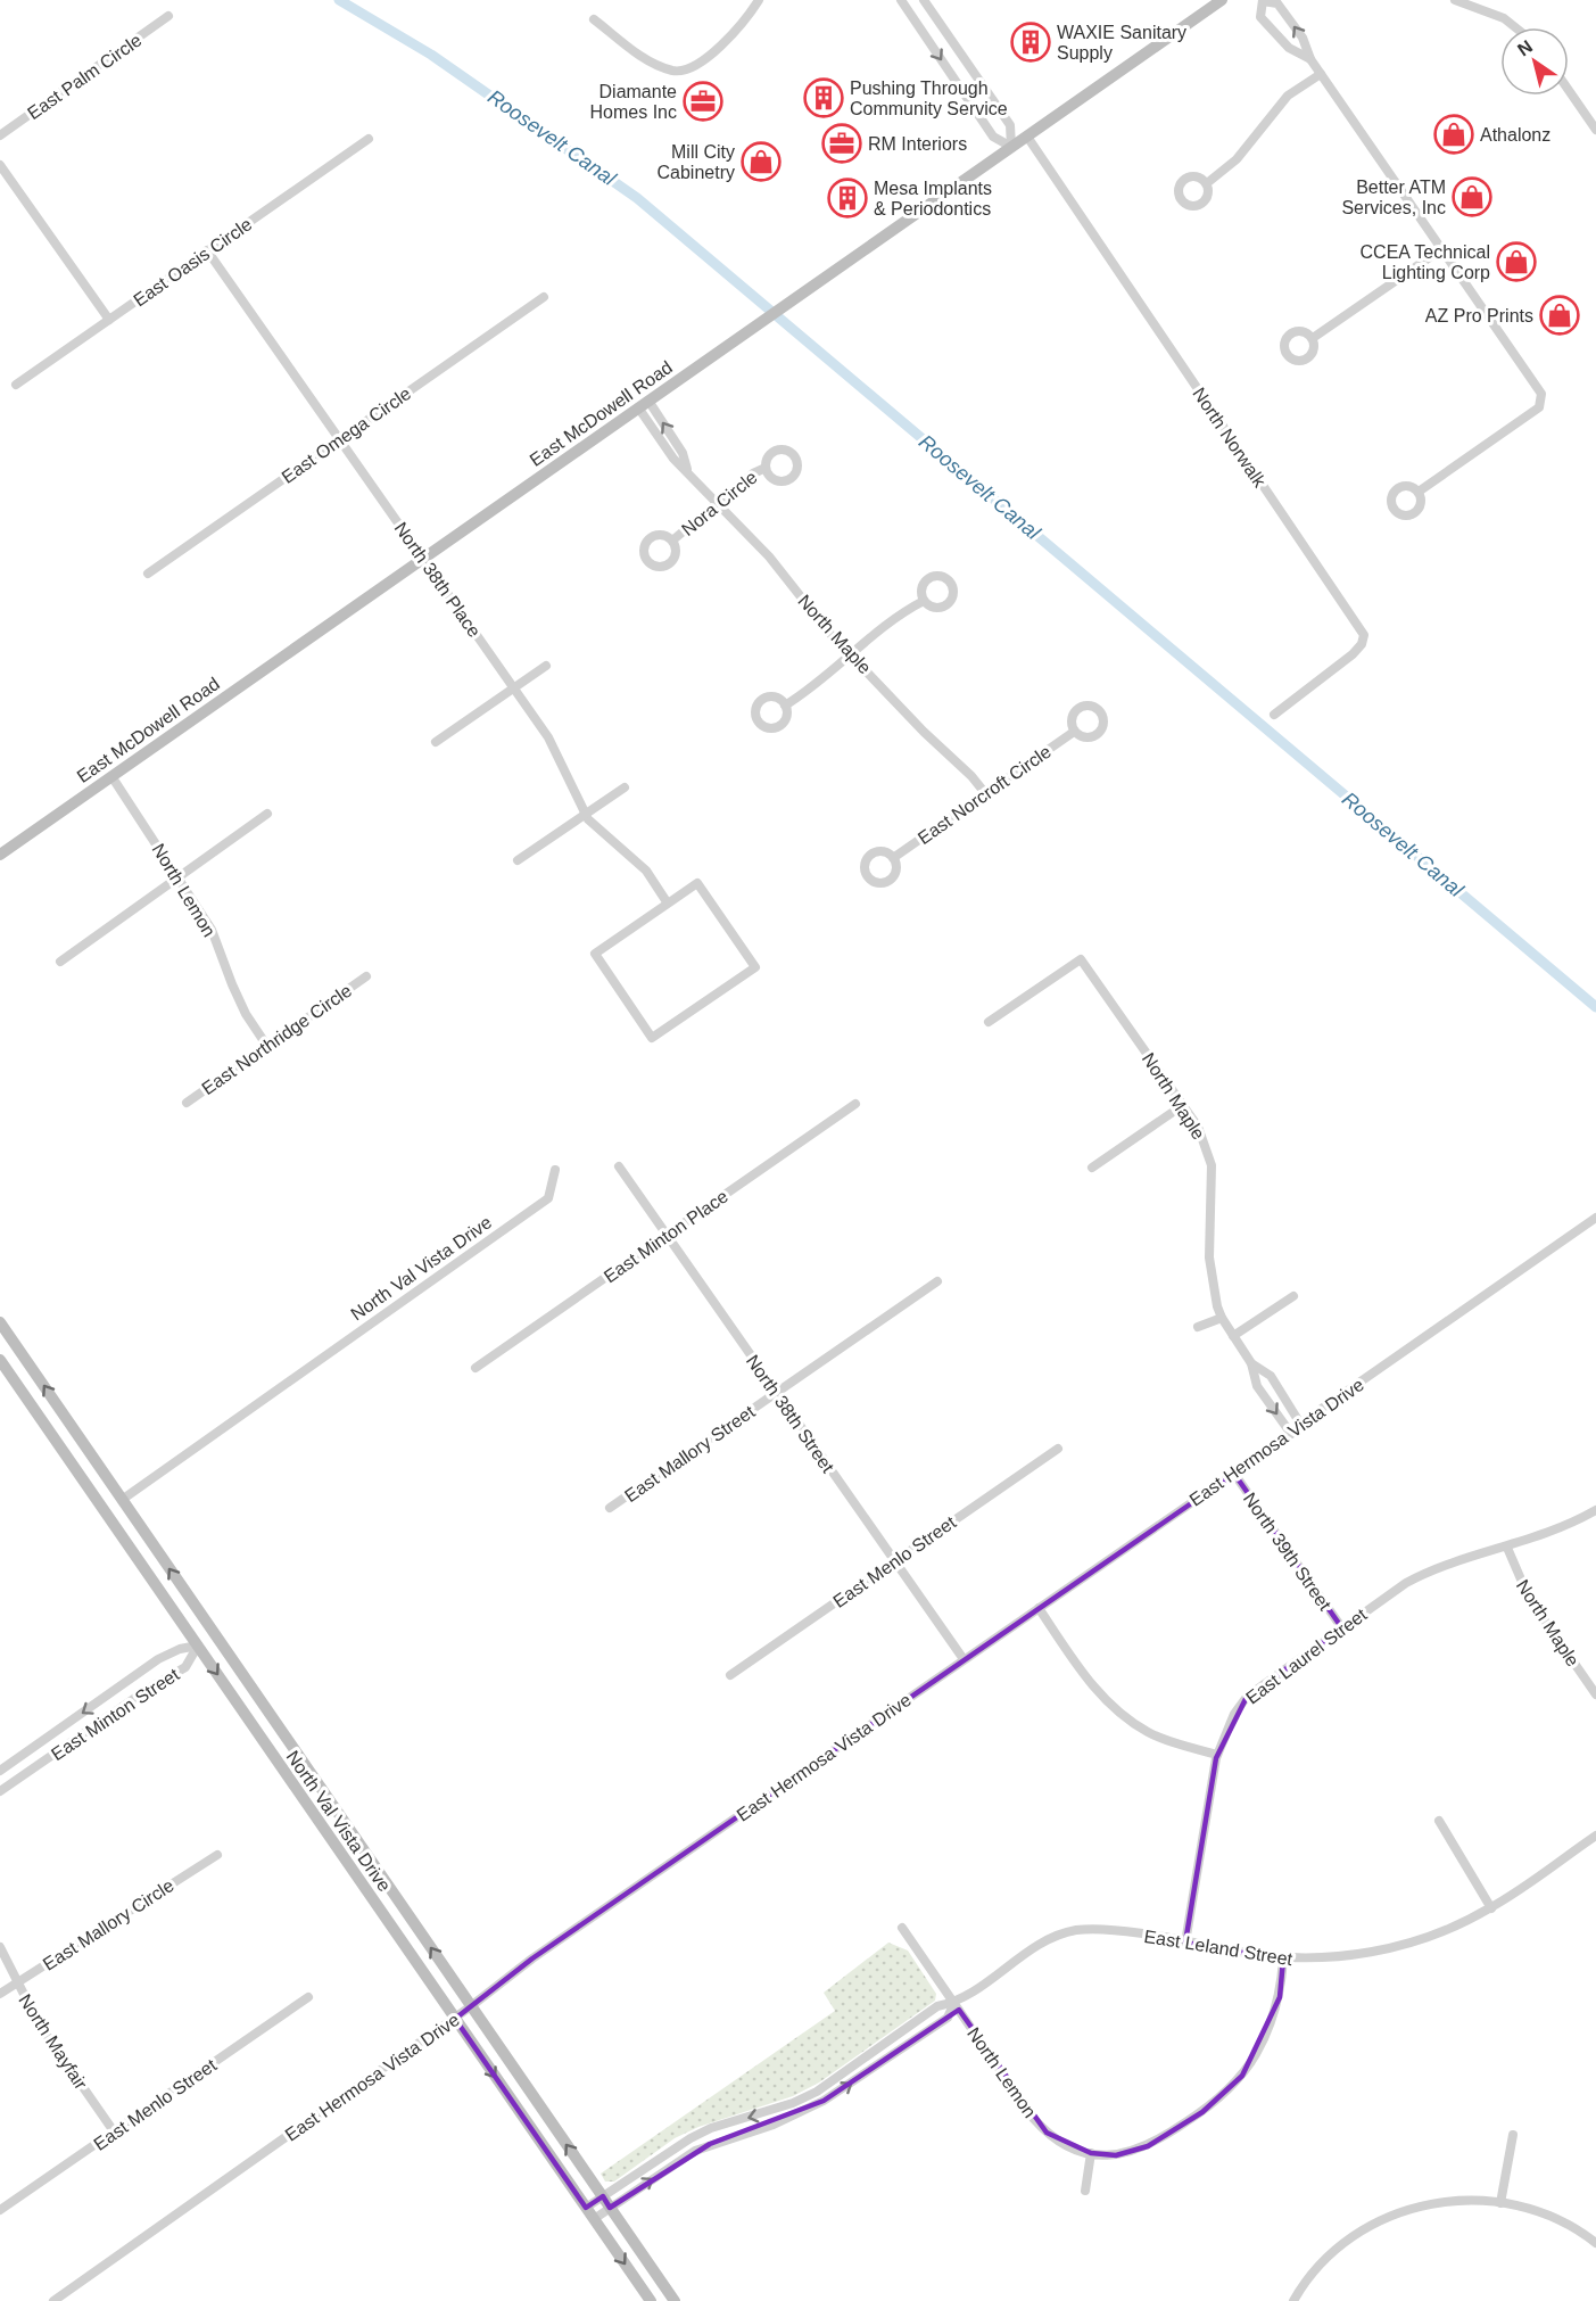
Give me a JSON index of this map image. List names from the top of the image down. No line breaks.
{"streets":{"main road":["East McDowell Road","North Val Vista Drive"],"street":["East Palm Circle","East Oasis Circle","East Omega Circle","North Norwalk","Nora Circle","North 38th Place","North Maple","East Norcroft Circle","North Lemon","East Northridge Circle","East Minton Place","North 38th Street","East Hermosa Vista Drive","East Mallory Street","North 39th Street","East Menlo Street","East Laurel Street","East Minton Street","East Mallory Circle","East Leland Street","North Mayfair"]},"crossings":[["East Oasis Circle","North 38th Place"],["East McDowell Road","North Norwalk"],["East McDowell Road","North 38th Place"],["East McDowell Road","North Maple"],["East McDowell Road","North Lemon"],["East Omega Circle","North 38th Place"],["Nora Circle","North Maple"],["North Maple","East Norcroft Circle"],["North Maple","East Hermosa Vista Drive"],["North Maple","East Laurel Street"],["North Lemon","East Northridge Circle"],["North Lemon","East Leland Street"],["East Minton Place","North 38th Street"],["North Val Vista Drive","East Hermosa Vista Drive"],["North Val Vista Drive","East Minton Street"],["North Val Vista Drive","East Leland Street"],["North 38th Street","East Hermosa Vista Drive"],["North 38th Street","East Mallory Street"],["North 38th Street","East Menlo Street"],["East Hermosa Vista Drive","North 39th Street"],["North 39th Street","East Laurel Street"],["East Menlo Street","North Mayfair"],["East Laurel Street","East Leland Street"],["East Mallory Circle","North Mayfair"]],"water":["Roosevelt Canal"],"places":{"building":["WAXIE Sanitary Supply","Pushing Through Community Service","Mesa Implants & Periodontics"],"office":["Diamante Homes Inc","RM Interiors"],"shop":["Athalonz","Mill City Cabinetry","Better ATM Services, Inc","CCEA Technical Lighting Corp","AZ Pro Prints"]},"north":"top left"}
